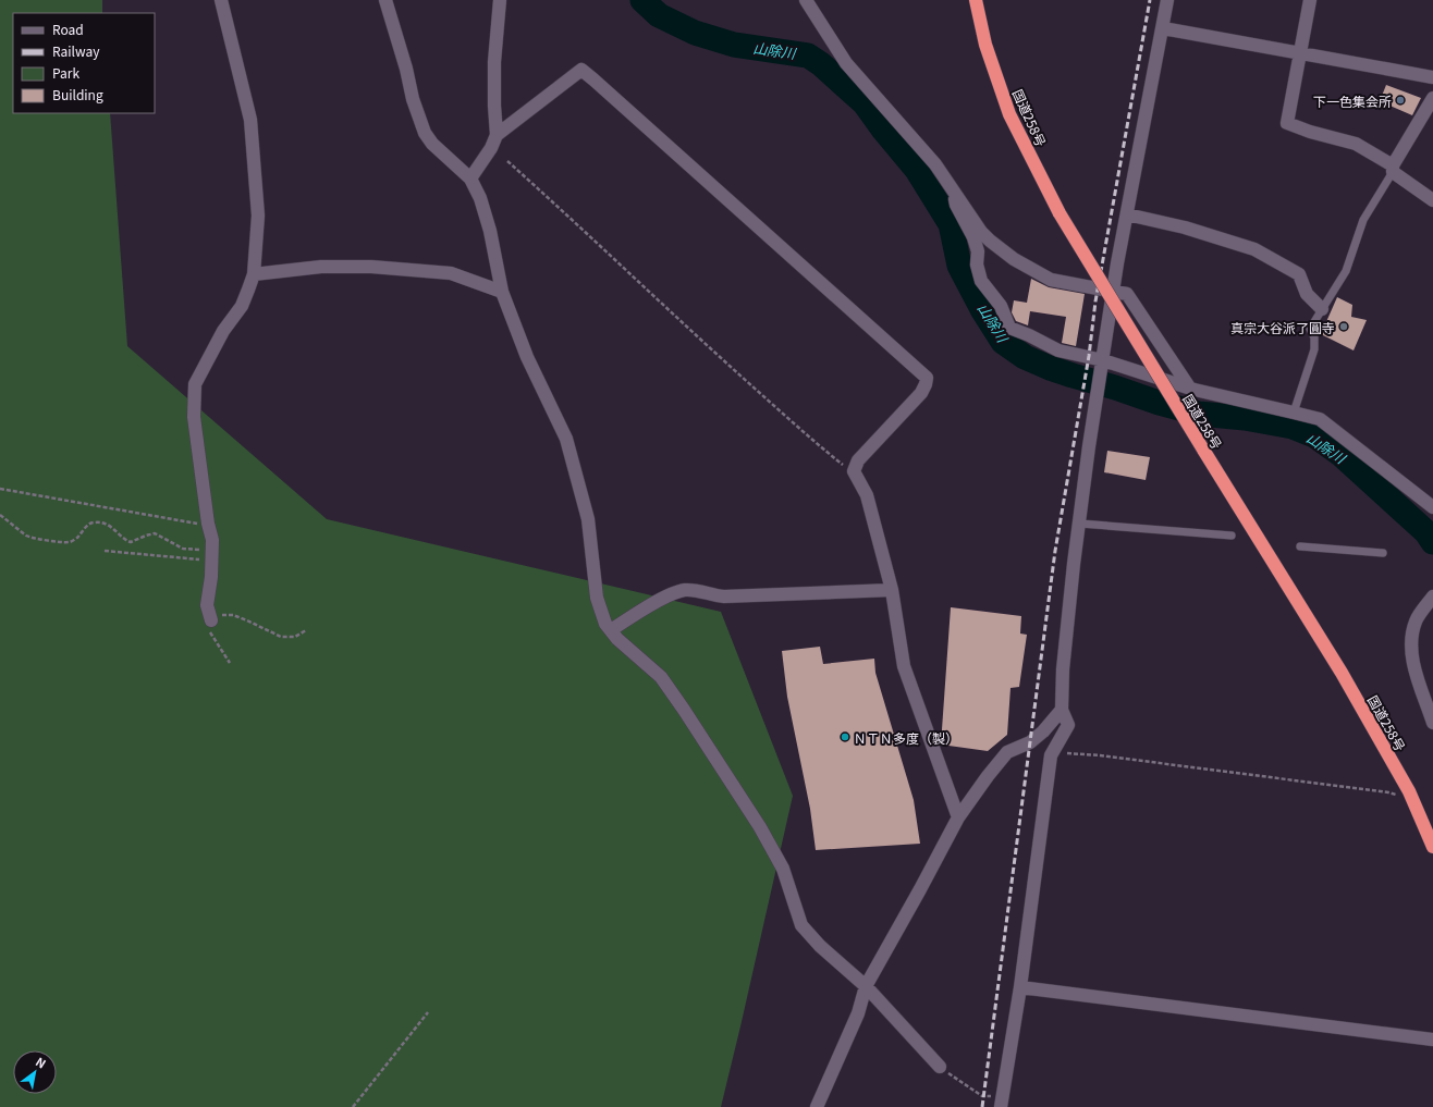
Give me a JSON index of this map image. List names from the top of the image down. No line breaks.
{"streets":{"highway":["国道258号"]},"water":["山除川"],"places":["下一色集会所","真宗大谷派了圓寺","ＮＴＮ多度（製）"],"legend":["Road","Railway","Park","Building"],"north":"top right"}
